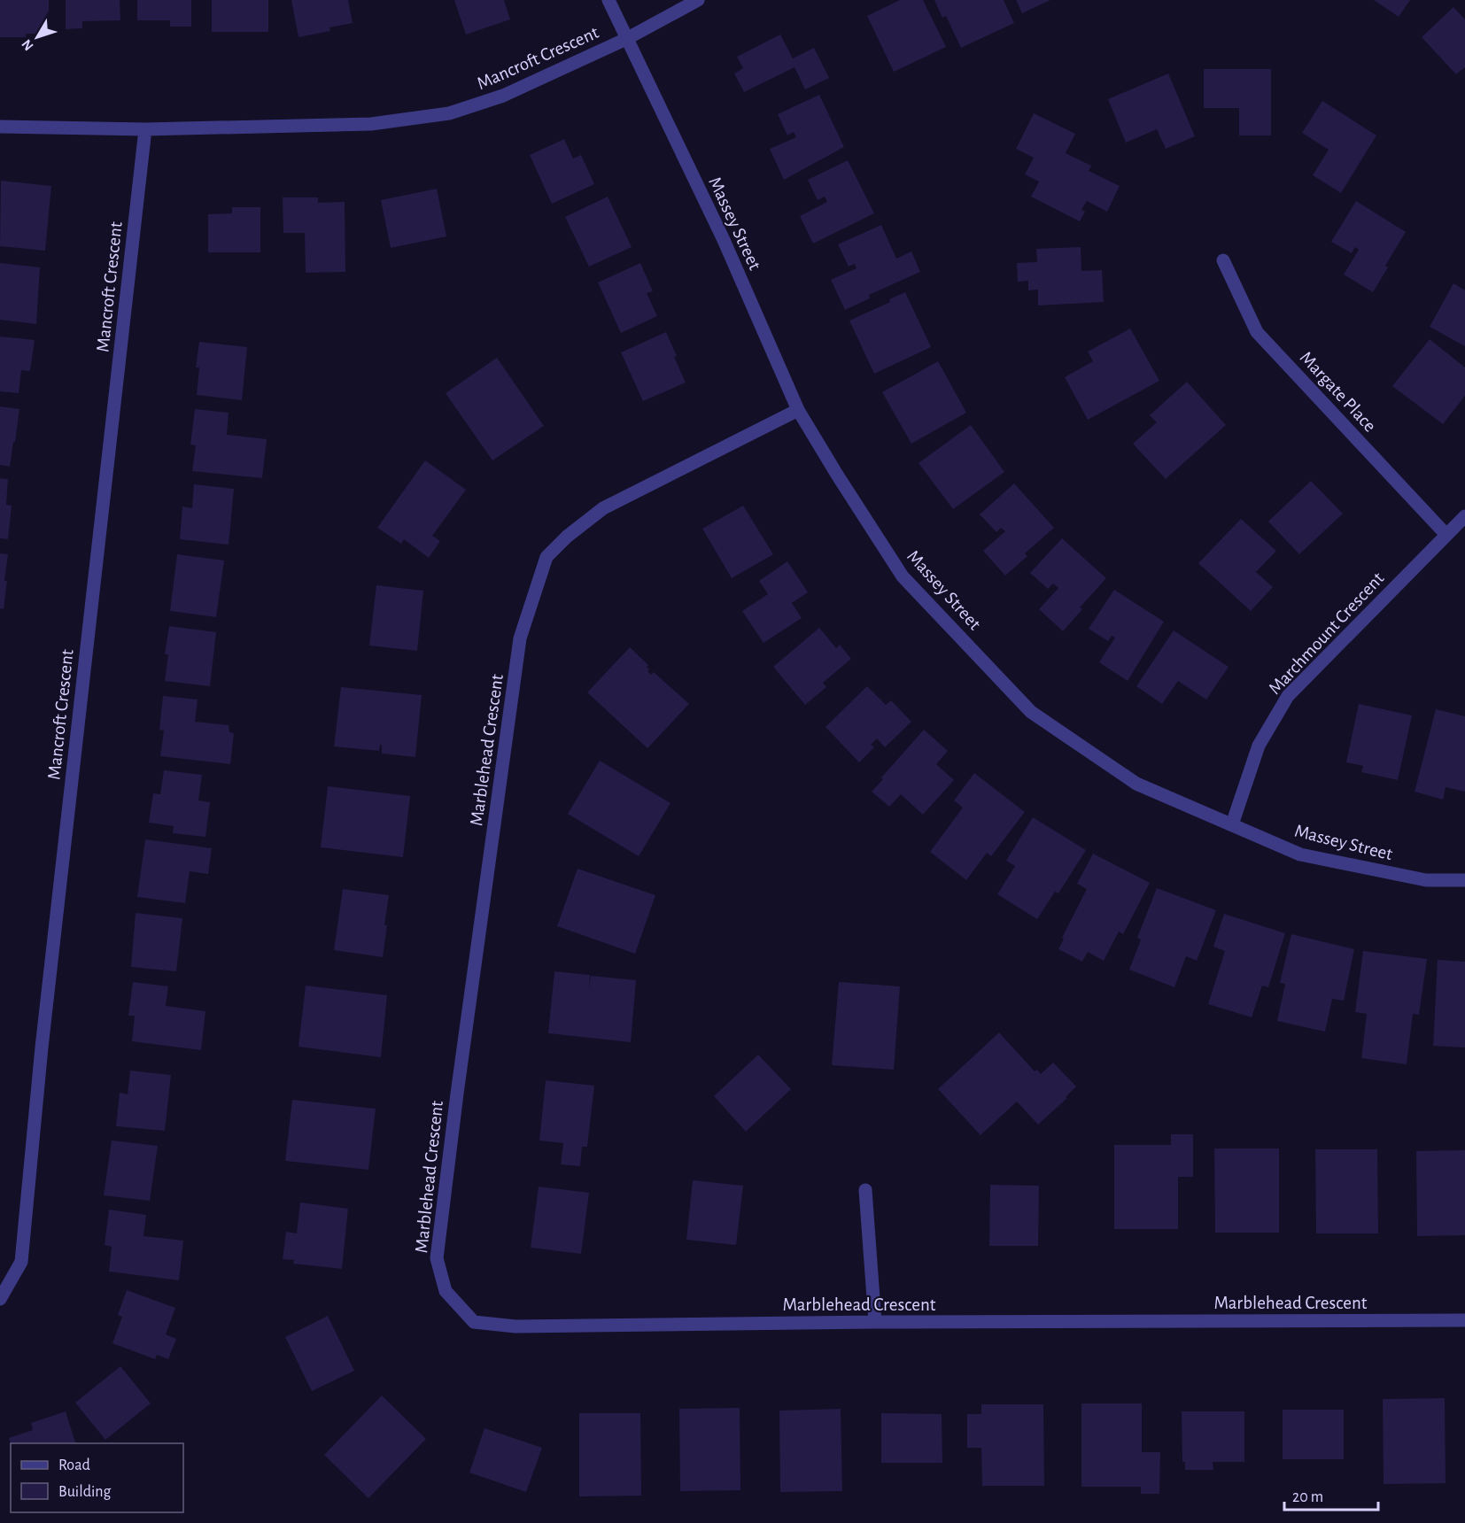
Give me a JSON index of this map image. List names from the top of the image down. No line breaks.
{"streets":{"street":["Mancroft Crescent","Massey Street","Margate Place","Marchmount Crescent","Marblehead Crescent"]},"crossings":[["Mancroft Crescent","Massey Street"],["Massey Street","Marchmount Crescent"],["Massey Street","Marblehead Crescent"],["Margate Place","Marchmount Crescent"]],"legend":["Road","Building"],"scale_bar":"20 m","north":"bottom left"}
